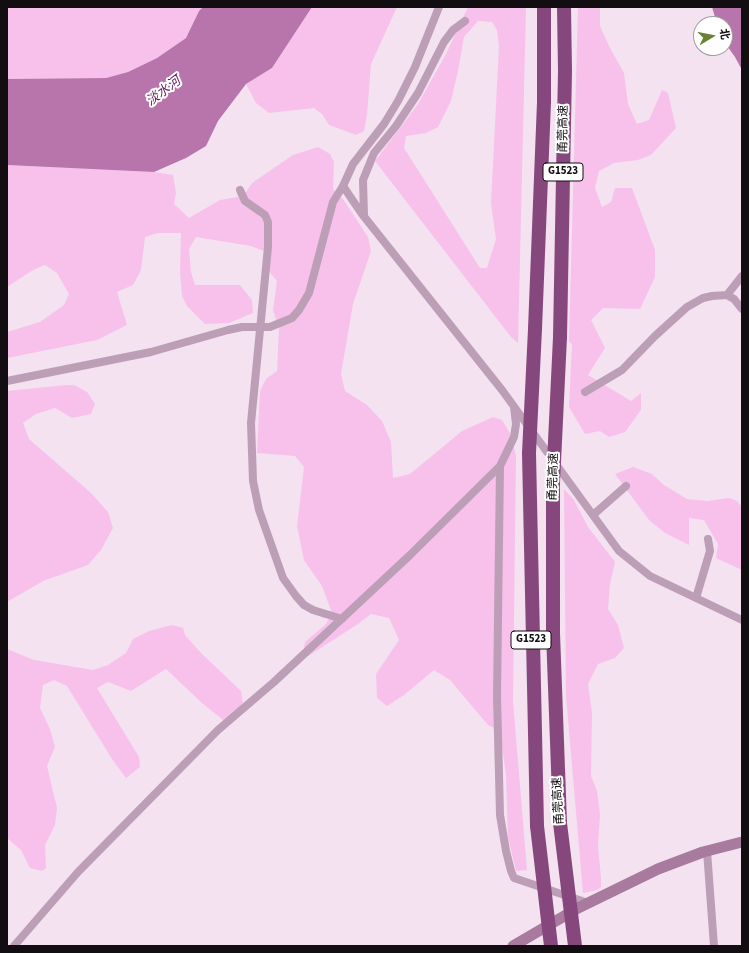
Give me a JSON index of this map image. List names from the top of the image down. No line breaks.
{"streets":{"highway":["甬莞高速","G1523"]},"water":["淡水河"],"north":"right"}
